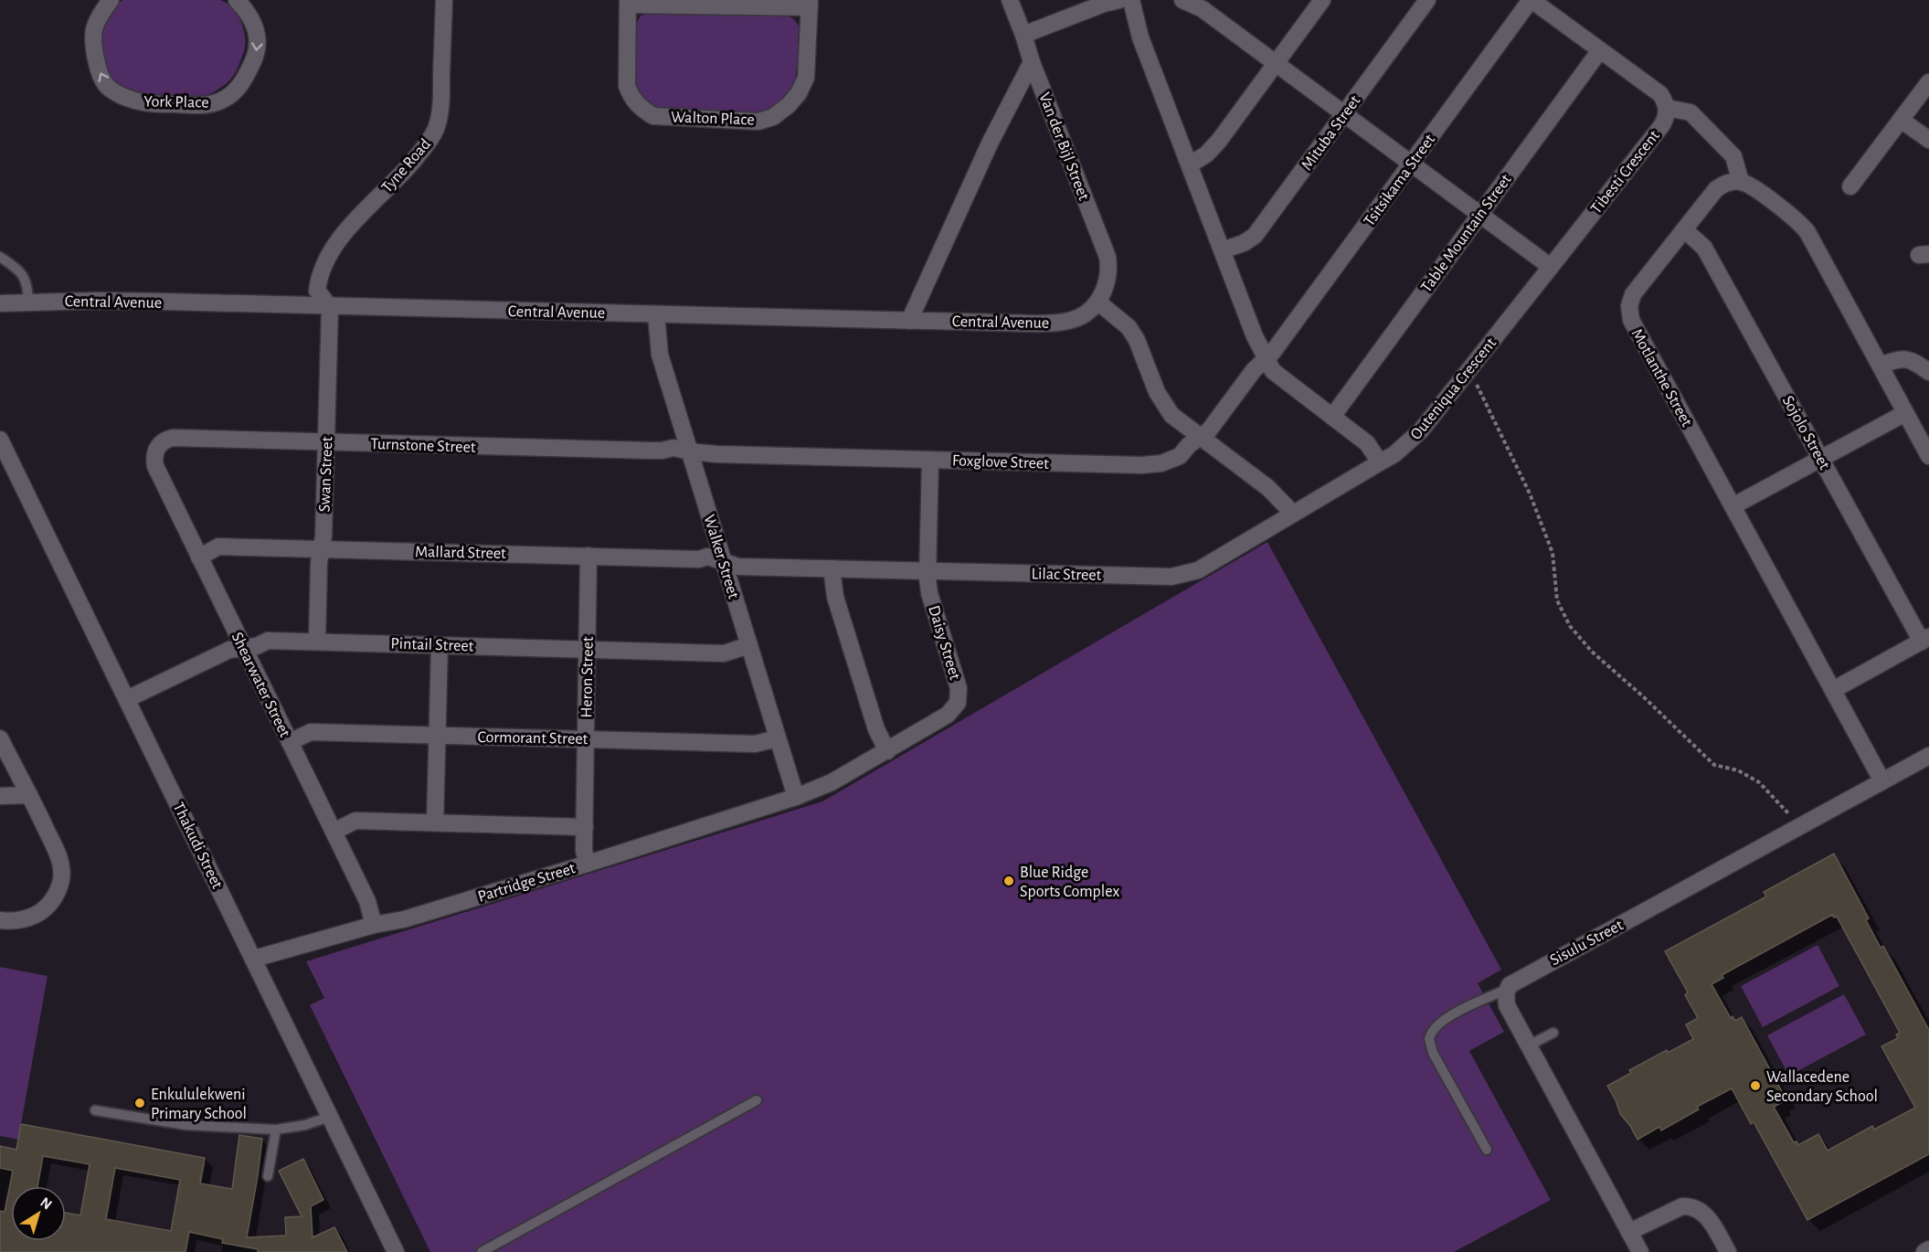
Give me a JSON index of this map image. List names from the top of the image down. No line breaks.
{"streets":{"street":["York Place","Walton Place","Mituba Street","Van der Bijl Street","Tyne Road","Tibesti Crescent","Tsitsikama Street","Table Mountain Street","Central Avenue","Motlanthe Street","Outeniqua Crescent","Sojolo Street","Turnstone Street","Foxglove Street","Swan Street","Mallard Street","Walker Street","Lilac Street","Daisy Street","Pintail Street","Heron Street","Shearwater Street","Cormorant Street","Thakudi Street","Partridge Street","Sisulu Street"]},"crossings":[["Van der Bijl Street","Central Avenue"],["Tyne Road","Central Avenue"],["Tyne Road","Swan Street"],["Tibesti Crescent","Outeniqua Crescent"],["Tsitsikama Street","Foxglove Street"],["Central Avenue","Swan Street"],["Central Avenue","Walker Street"],["Motlanthe Street","Sojolo Street"],["Motlanthe Street","Sisulu Street"],["Outeniqua Crescent","Lilac Street"],["Turnstone Street","Foxglove Street"],["Turnstone Street","Swan Street"],["Turnstone Street","Walker Street"],["Turnstone Street","Shearwater Street"],["Foxglove Street","Walker Street"],["Foxglove Street","Daisy Street"],["Swan Street","Mallard Street"],["Swan Street","Pintail Street"],["Mallard Street","Walker Street"],["Mallard Street","Lilac Street"],["Mallard Street","Heron Street"],["Mallard Street","Shearwater Street"],["Walker Street","Lilac Street"],["Walker Street","Daisy Street"],["Walker Street","Pintail Street"],["Walker Street","Cormorant Street"],["Walker Street","Partridge Street"],["Lilac Street","Daisy Street"],["Daisy Street","Partridge Street"],["Pintail Street","Heron Street"],["Pintail Street","Shearwater Street"],["Pintail Street","Thakudi Street"],["Heron Street","Cormorant Street"],["Heron Street","Partridge Street"],["Shearwater Street","Cormorant Street"],["Shearwater Street","Partridge Street"],["Thakudi Street","Partridge Street"]],"places":["Blue Ridge Sports Complex","Wallacedene Secondary School","Enkululekweni Primary School"],"north":"top right"}
